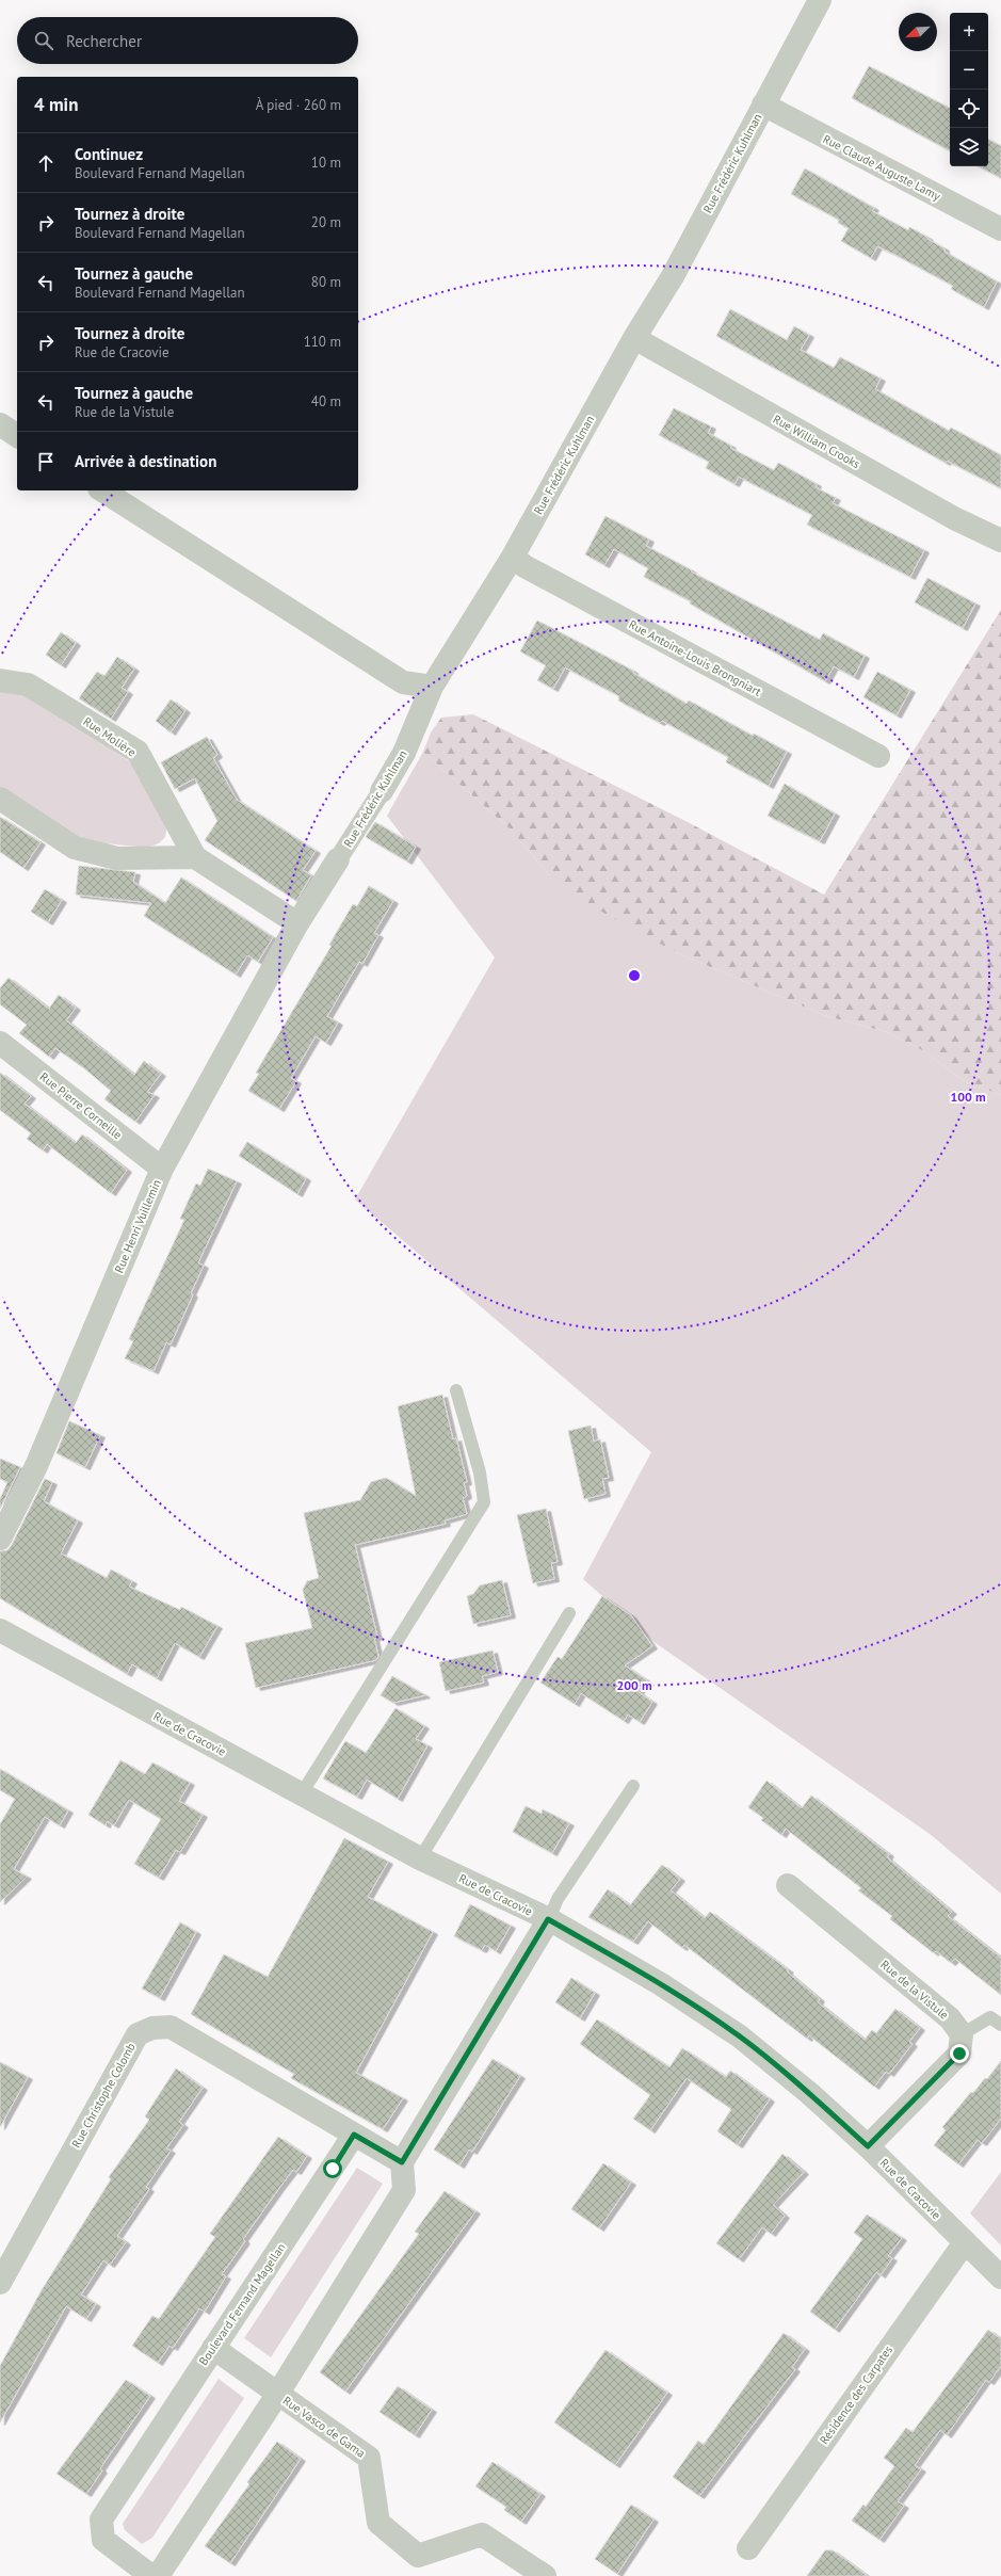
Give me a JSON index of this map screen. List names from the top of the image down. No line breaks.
{"streets":{"street":["Rue Frédéric Kuhlman","Rue Claude Auguste Lamy","Rue William Crooks","Rue Antoine-Louis Brongniart","Rue Molière","Rue Pierre Corneille","Rue Henri Vuillemin","Rue de Cracovie","Rue de la Vistule","Rue Christophe Colomb","Boulevard Fernand Magellan","Résidence des Carpates","Rue Vasco de Gama"]},"crossings":[["Rue Frédéric Kuhlman","Rue Claude Auguste Lamy"],["Rue Frédéric Kuhlman","Rue William Crooks"],["Rue Frédéric Kuhlman","Rue Antoine-Louis Brongniart"],["Rue Frédéric Kuhlman","Rue Molière"],["Rue Frédéric Kuhlman","Rue Henri Vuillemin"],["Rue Molière","Rue Henri Vuillemin"],["Rue Pierre Corneille","Rue Henri Vuillemin"],["Rue de Cracovie","Résidence des Carpates"],["Rue Christophe Colomb","Boulevard Fernand Magellan"],["Boulevard Fernand Magellan","Rue Vasco de Gama"]],"north":"bottom left","page":{"map_buttons":["+","−"],"search":"Rechercher","heading":["4 min","À pied · 260 m"],"list":[["Continuez","Boulevard Fernand Magellan","10 m"],["Tournez à droite","Boulevard Fernand Magellan","20 m"],["Tournez à gauche","Boulevard Fernand Magellan","80 m"],["Tournez à droite","Rue de Cracovie","110 m"],["Tournez à gauche","Rue de la Vistule","40 m"],"Arrivée à destination"]},"rings":["100 m","200 m"]}
